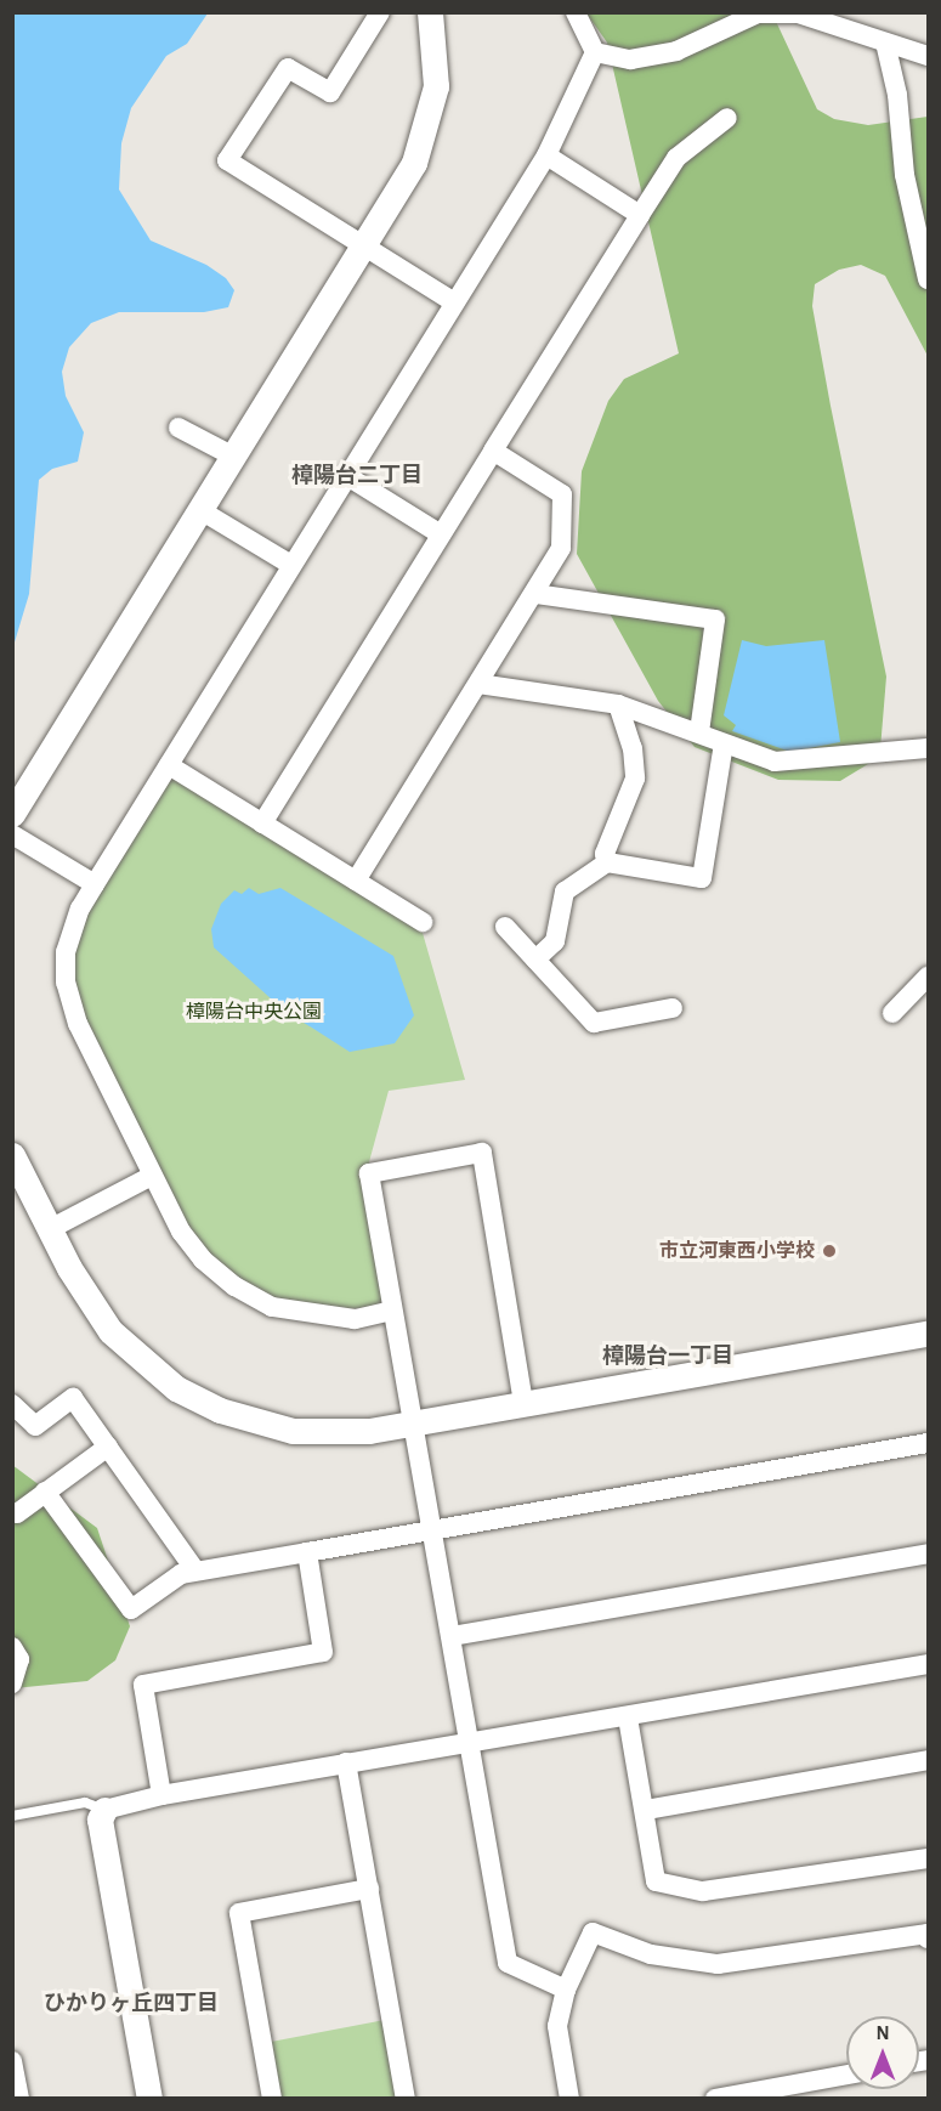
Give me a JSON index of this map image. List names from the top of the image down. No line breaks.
{"districts":["樟陽台二丁目","樟陽台一丁目","ひかりヶ丘四丁目"],"parks":["樟陽台中央公園"],"places":["市立河東西小学校"],"north":"top"}
